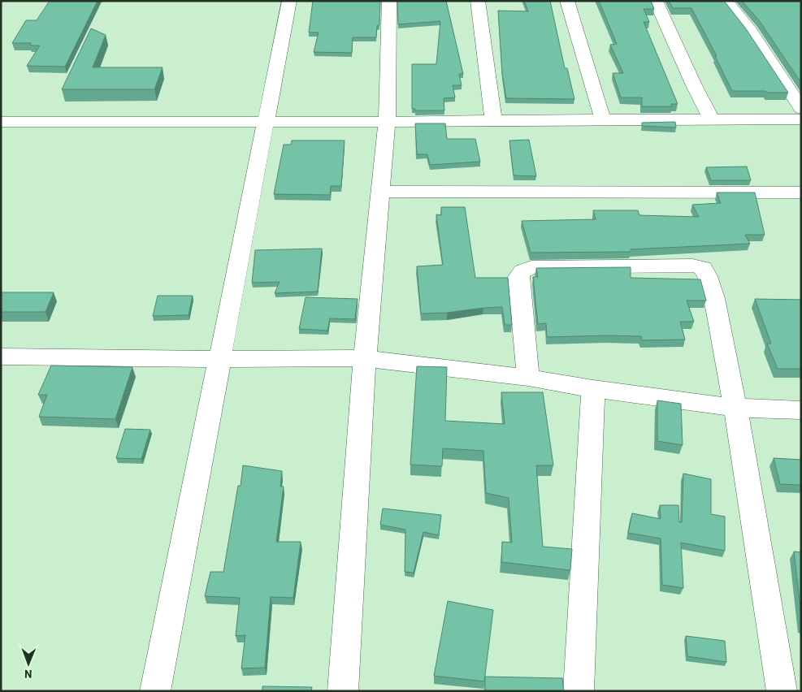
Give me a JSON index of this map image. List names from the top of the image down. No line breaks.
{"north":"bottom"}
